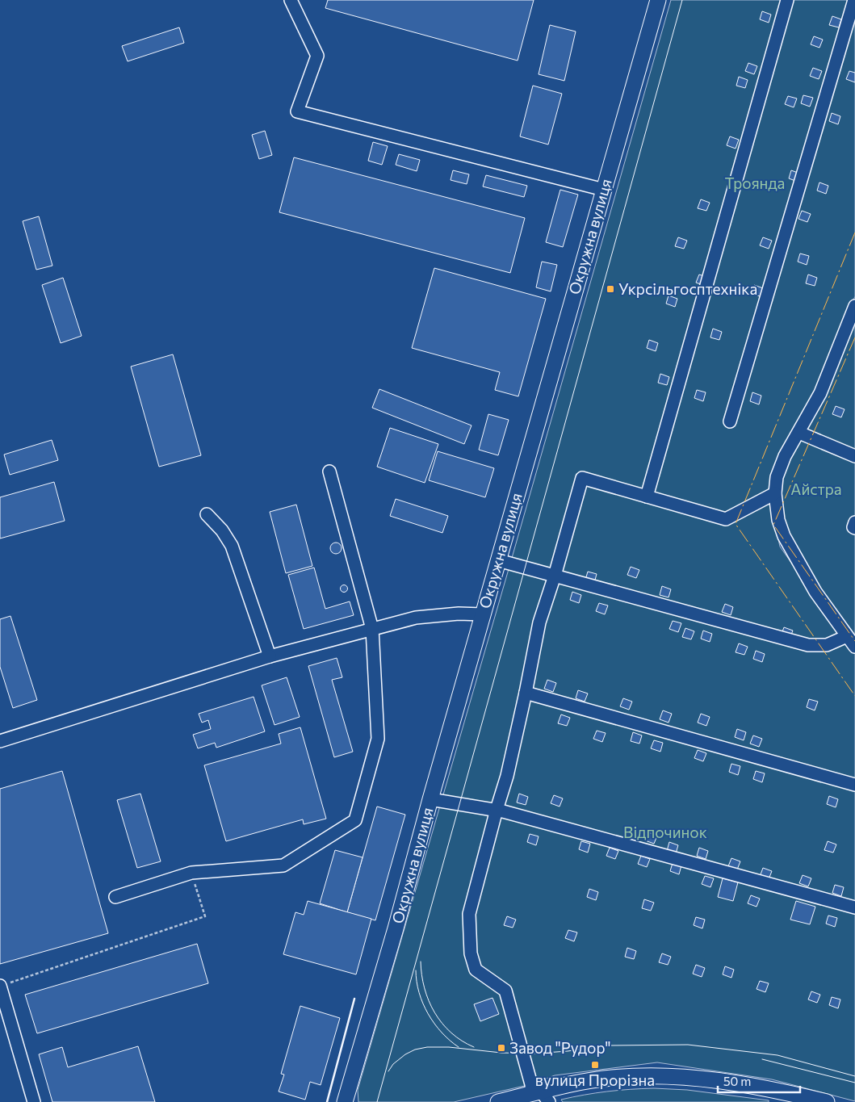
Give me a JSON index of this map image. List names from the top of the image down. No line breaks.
{"streets":{"main road":["Окружна вулиця"]},"parks":["Троянда","Айстра","Відпочинок"],"places":{"transit":["Укрсільгосптехніка","Завод \"Рудор\"","вулиця Прорізна"]},"scale_bar":"50 m"}
